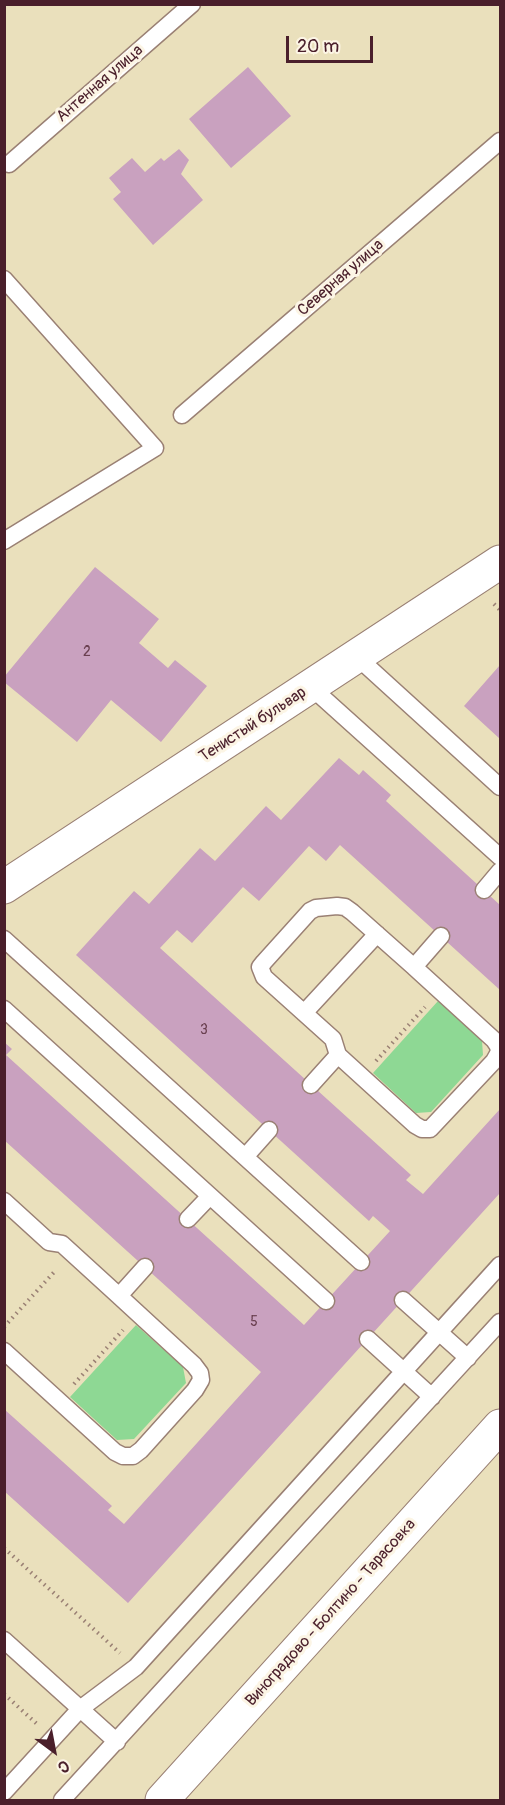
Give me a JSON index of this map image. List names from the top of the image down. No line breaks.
{"streets":{"street":["Тенистый бульвар","Виноградово - Болтино - Тарасовка"],"lane":["Антенная улица","Северная улица"]},"house_numbers":["2","3","5"],"scale_bar":"20 m","north":"bottom right"}
